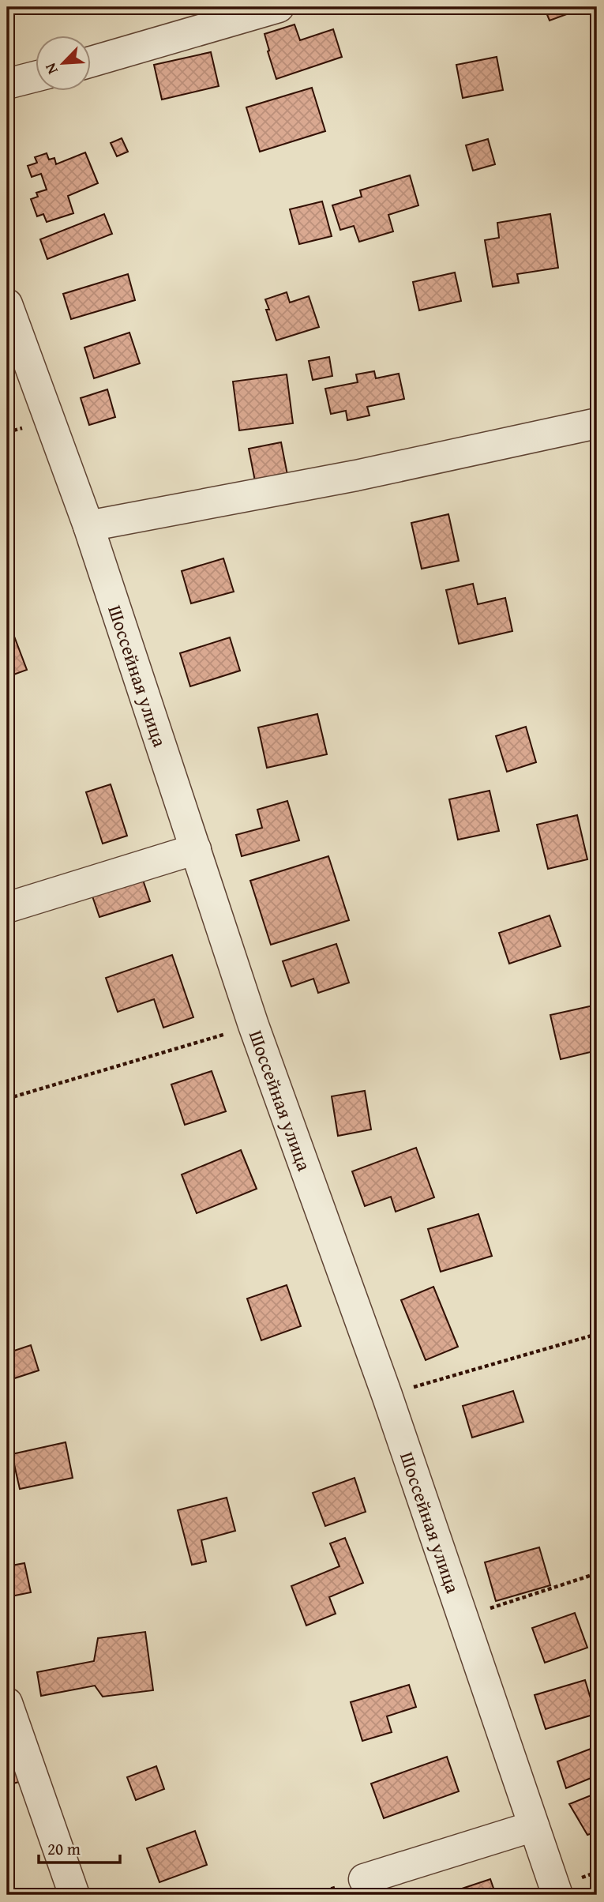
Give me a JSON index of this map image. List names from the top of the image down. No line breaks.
{"streets":{"street":["Шоссейная улица"]},"scale_bar":"20 m","north":"bottom left"}
